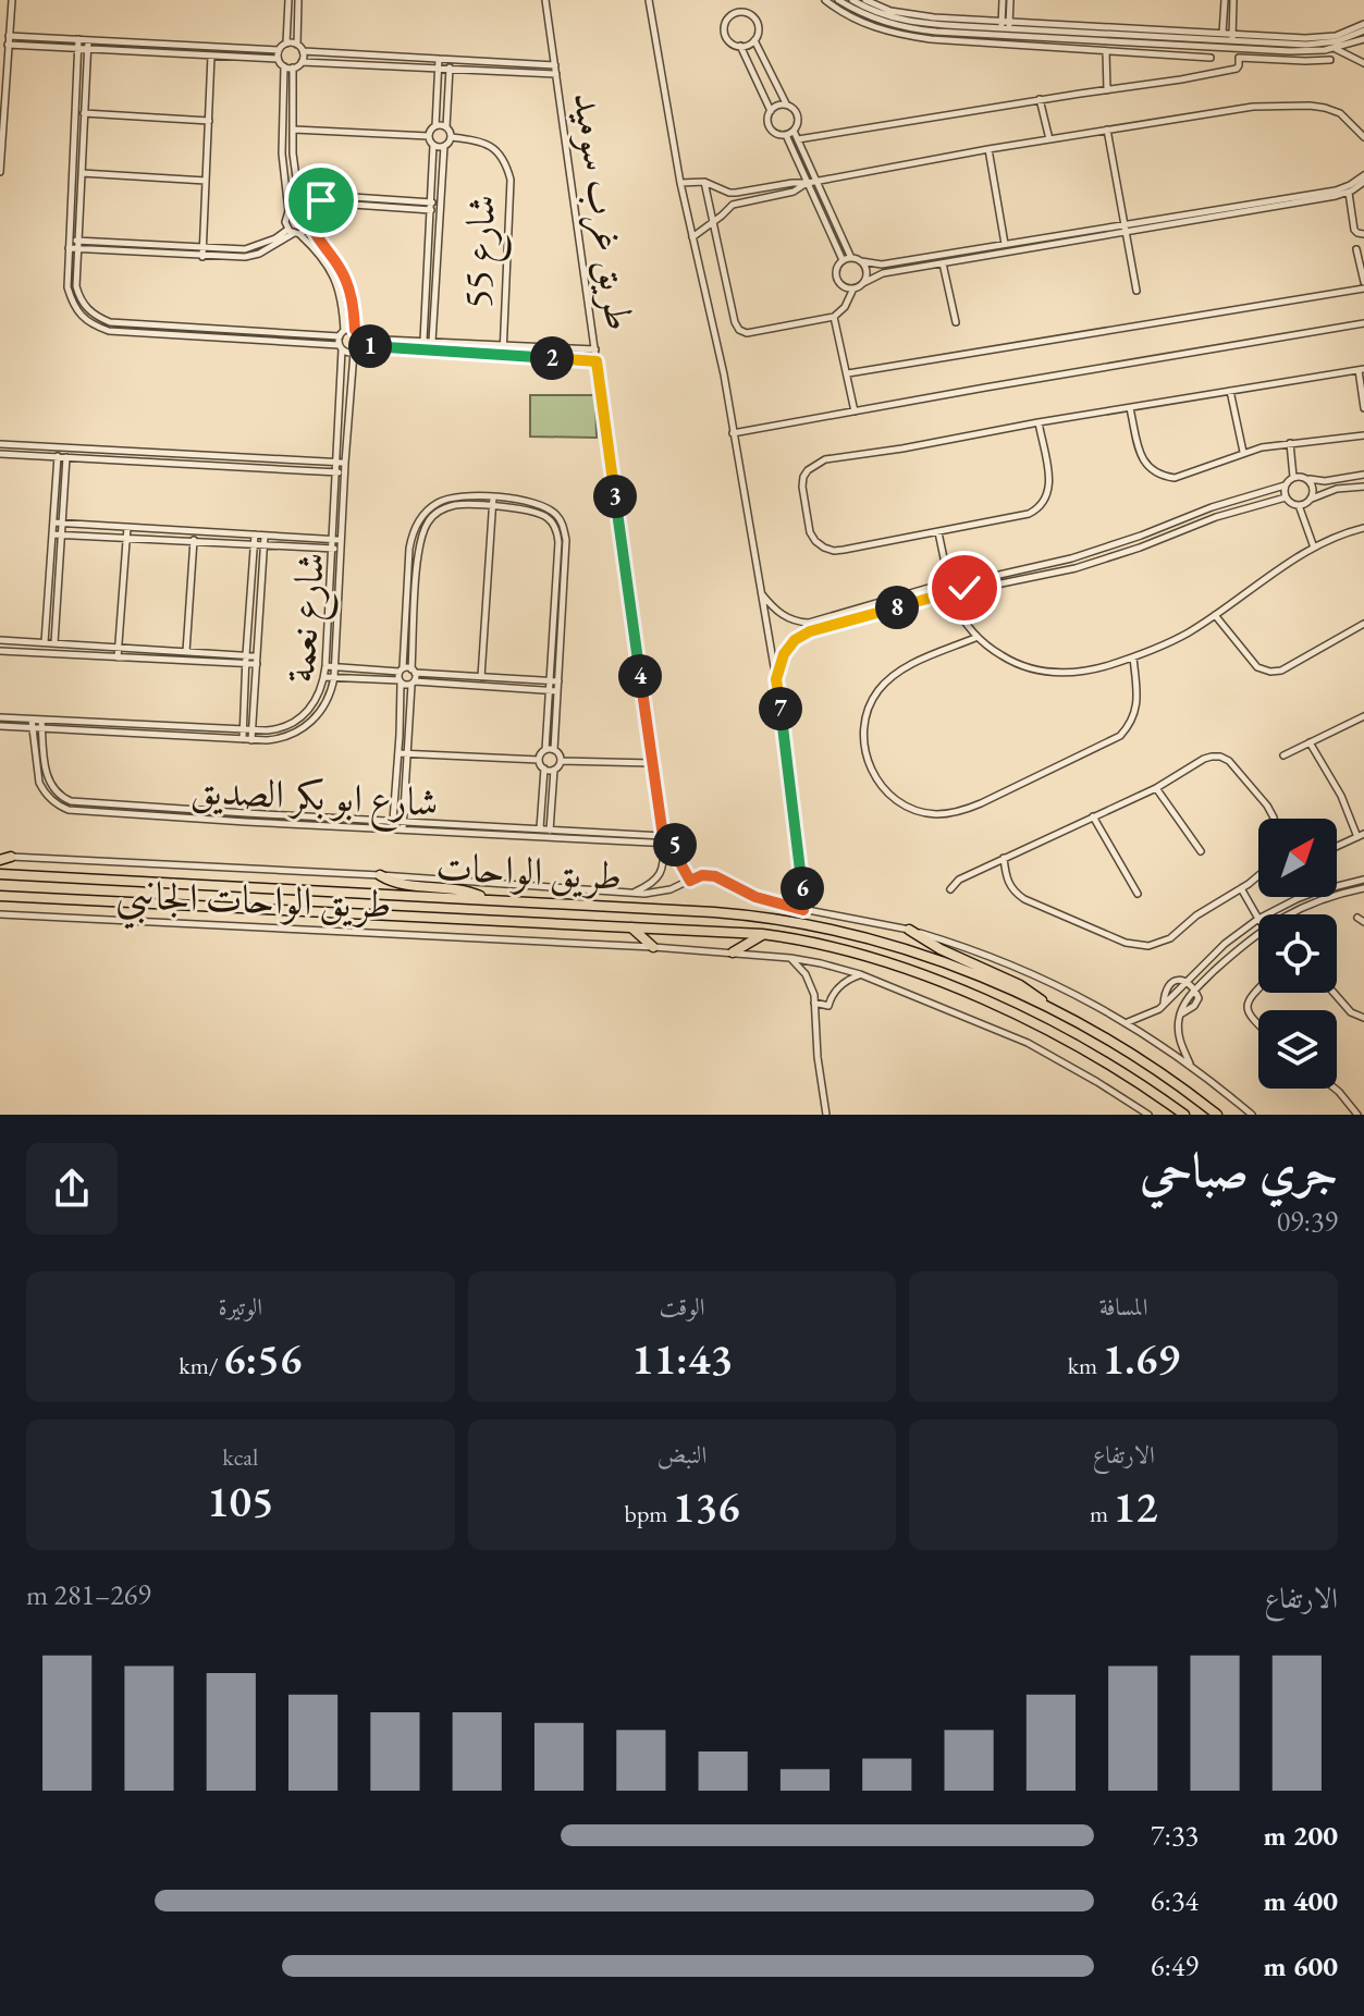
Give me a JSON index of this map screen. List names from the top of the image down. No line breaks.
{"streets":{"highway":["طريق الواحات"],"street":["طريق غرب سوميد","شارع 55","شارع نعمة","شارع ابو بكر الصديق","طريق الواحات الجانبي"]},"crossings":[["طريق غرب سوميد","شارع ابو بكر الصديق"],["شارع نعمة","شارع ابو بكر الصديق"]],"north":"top right","page":{"pins":["1","2","3","8","4","7","5","6"],"heading":["جري صباحي","09:39"],"stats":[["المسافة","1.69 km"],["الوقت","11:43"],["الوتيرة","6:56 /km"],["الارتفاع","12 m"],["النبض","136 bpm"],["kcal","105"]],"chart":["الارتفاع","269–281 m"],"list":[{"name":"200 m","note":"7:33"},{"name":"400 m","note":"6:34"},{"name":"600 m","note":"6:49"}]}}
